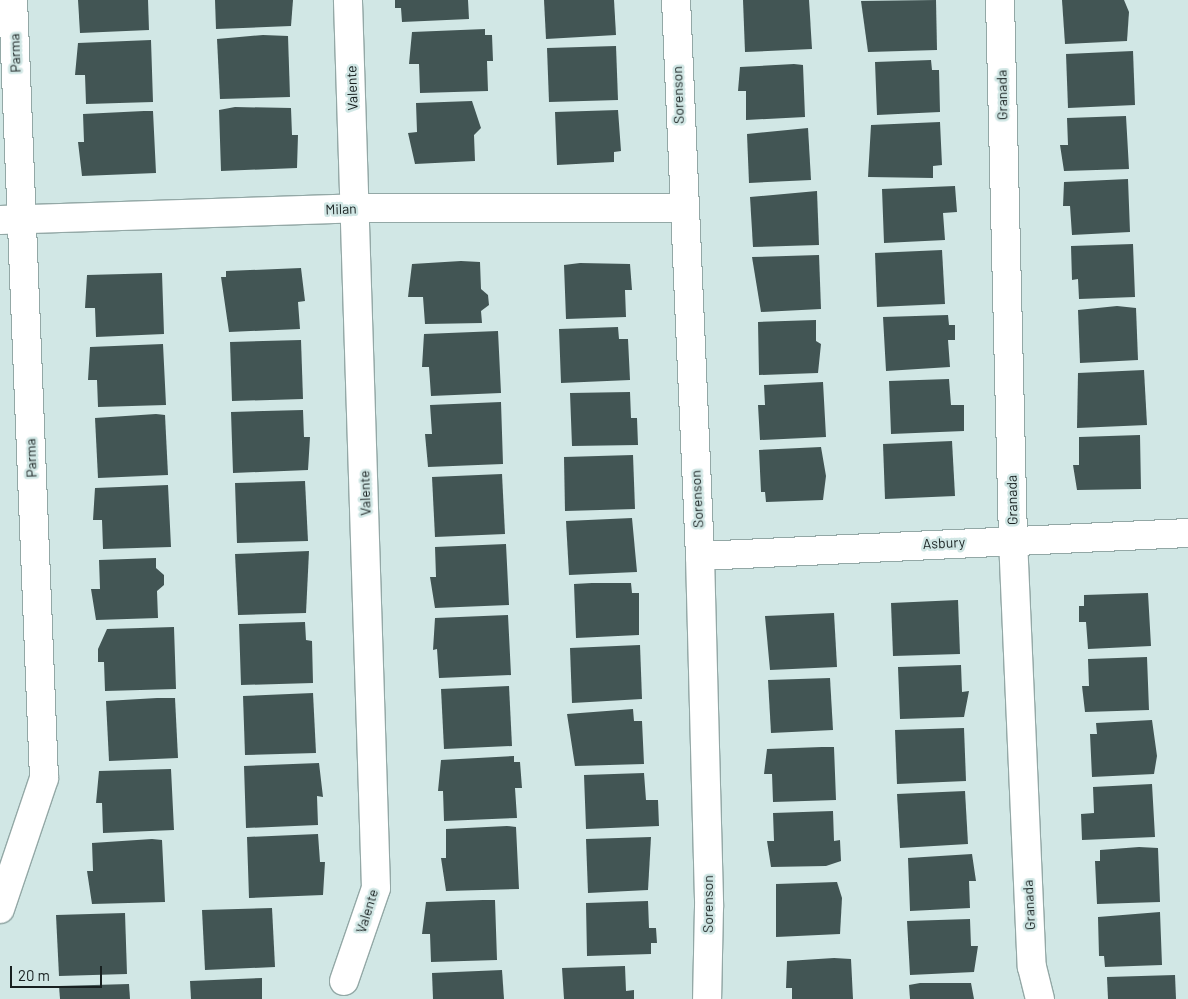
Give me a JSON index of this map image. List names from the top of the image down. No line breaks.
{"streets":{"street":["Parma","Valente","Sorenson","Granada","Milan","Asbury"]},"crossings":[["Parma","Milan"],["Valente","Milan"],["Sorenson","Milan"],["Sorenson","Asbury"],["Granada","Asbury"]],"scale_bar":"20 m"}
